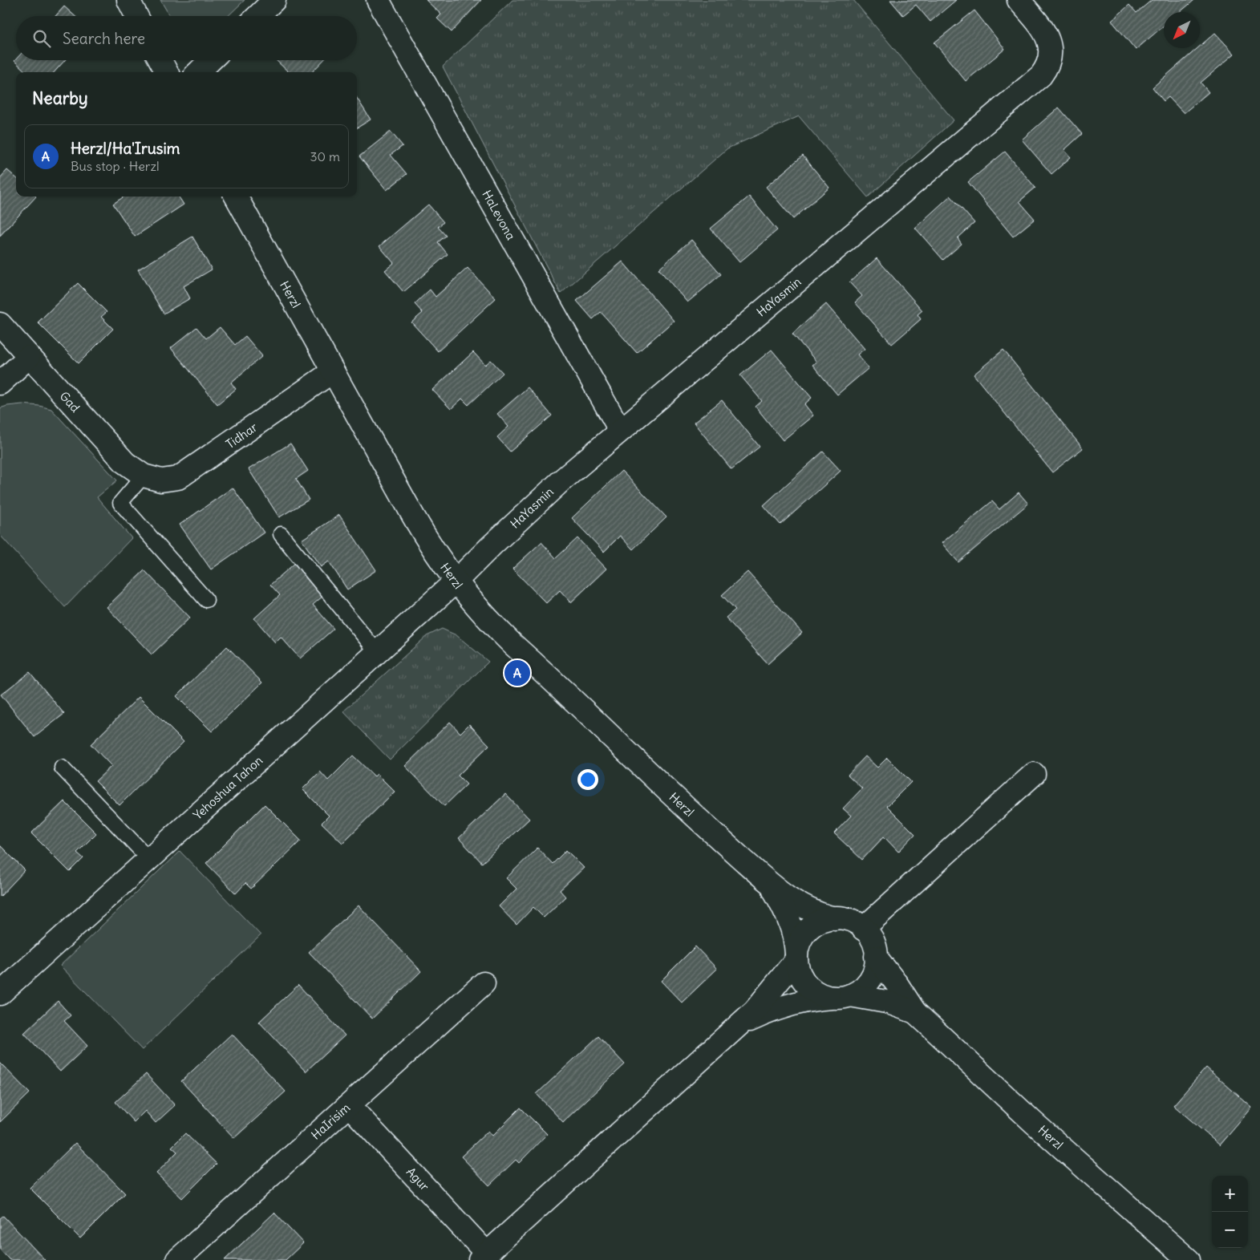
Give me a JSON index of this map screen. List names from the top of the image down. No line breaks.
{"streets":{"street":["HaLevona","Herzl","HaYasmin","Gad","Tidhar","Yehoshua Tahon","HaIrisim","Agur"]},"crossings":[["HaLevona","HaYasmin"],["Herzl","HaYasmin"],["Herzl","Tidhar"],["Herzl","Yehoshua Tahon"],["HaYasmin","Yehoshua Tahon"],["Gad","Tidhar"],["HaIrisim","Agur"]],"north":"bottom left","page":{"search":"Search here","heading":"Nearby","list":[{"mark":"A","name":"Herzl/Ha'Irusim","note":"Bus stop · Herzl","value":"30 m"}],"pins":"A","map_buttons":["+","−"]}}
